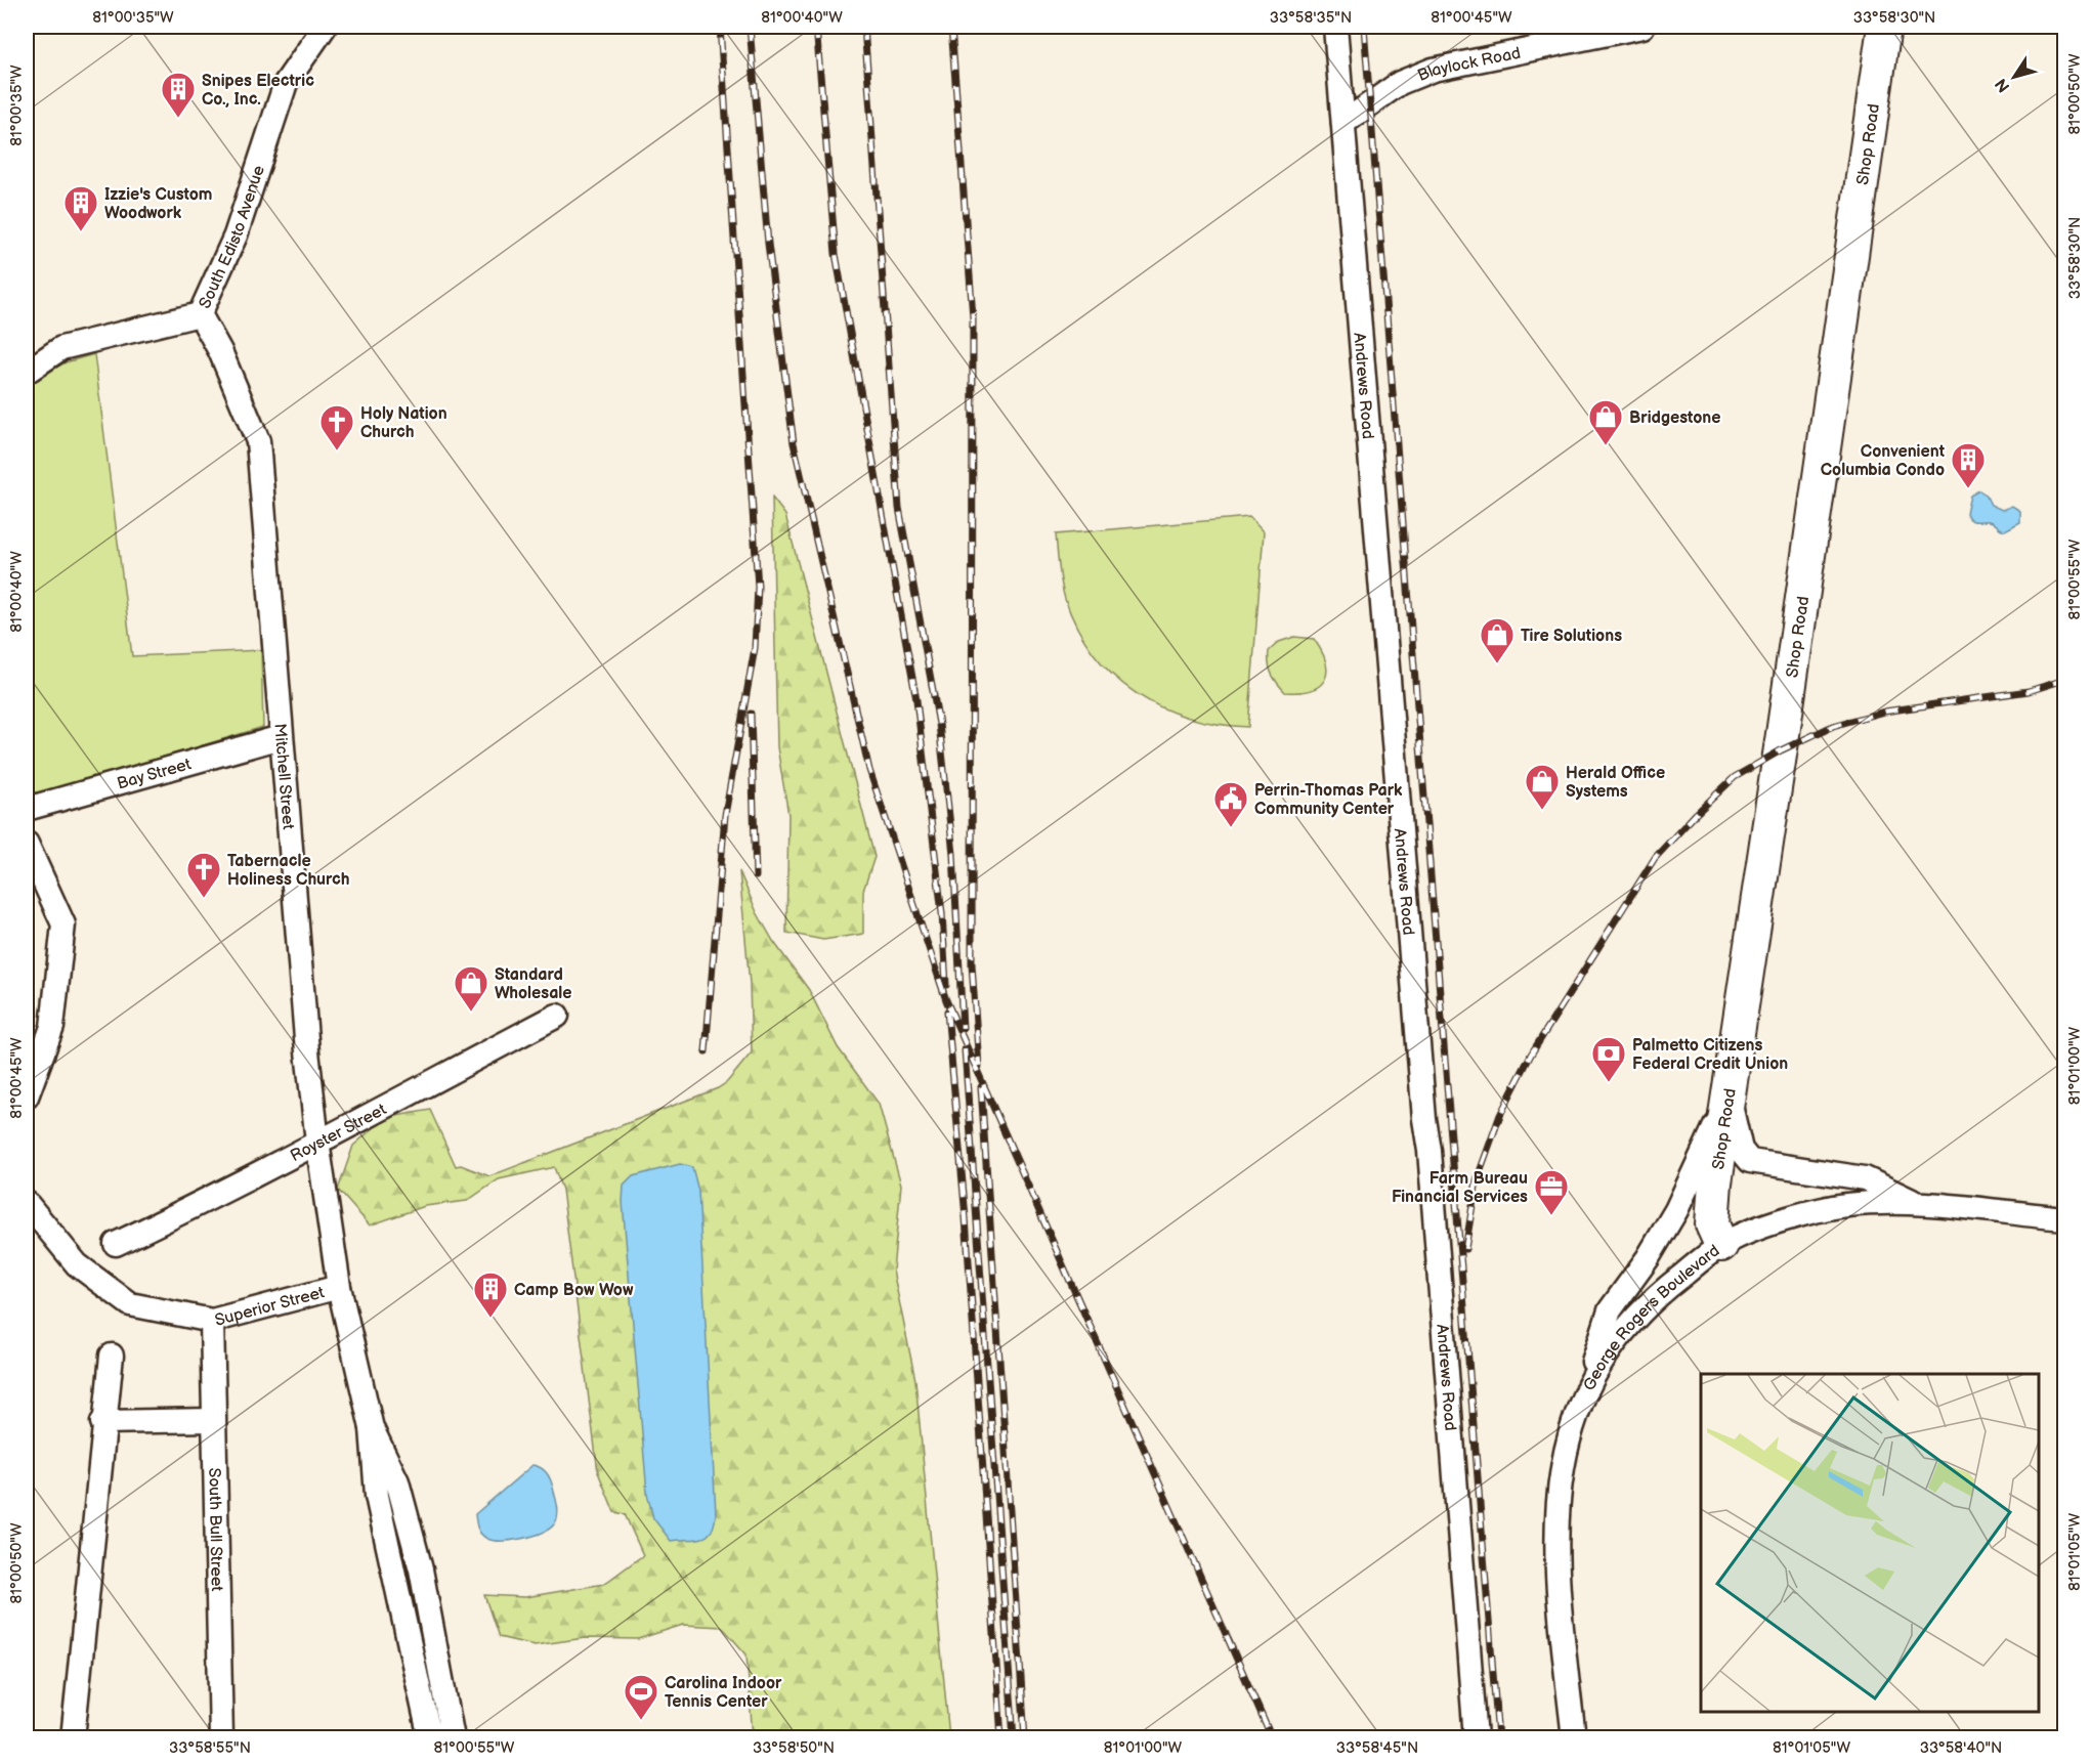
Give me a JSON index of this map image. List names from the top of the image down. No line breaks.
{"streets":{"street":["Blaylock Road","Shop Road","South Edisto Avenue","Andrews Road","Bay Street","Mitchell Street","Royster Street","Superior Street","George Rogers Boulevard","South Bull Street"]},"crossings":[["Blaylock Road","Andrews Road"],["Shop Road","George Rogers Boulevard"],["South Edisto Avenue","Mitchell Street"],["Bay Street","Mitchell Street"],["Mitchell Street","Royster Street"],["Mitchell Street","Superior Street"],["Superior Street","South Bull Street"]],"places":{"building":["Snipes Electric Co., Inc.","Izzie's Custom Woodwork","Convenient Columbia Condo","Camp Bow Wow"],"shop":["Bridgestone","Tire Solutions","Herald Office Systems","Standard Wholesale"],"church":["Holy Nation Church","Tabernacle Holiness Church"],"public building":["Perrin-Thomas Park Community Center"],"bank":["Palmetto Citizens Federal Credit Union"],"office":["Farm Bureau Financial Services"],"sports":["Carolina Indoor Tennis Center"]},"north":"bottom left","coordinates":["81°00'35\"W","81°00'40\"W","33°58'35\"N","81°00'45\"W","33°58'30\"N","81°00'50\"W","81°00'55\"W","81°01'00\"W","81°01'05\"W","33°58'55\"N","33°58'50\"N","33°58'45\"N","33°58'40\"N"]}
